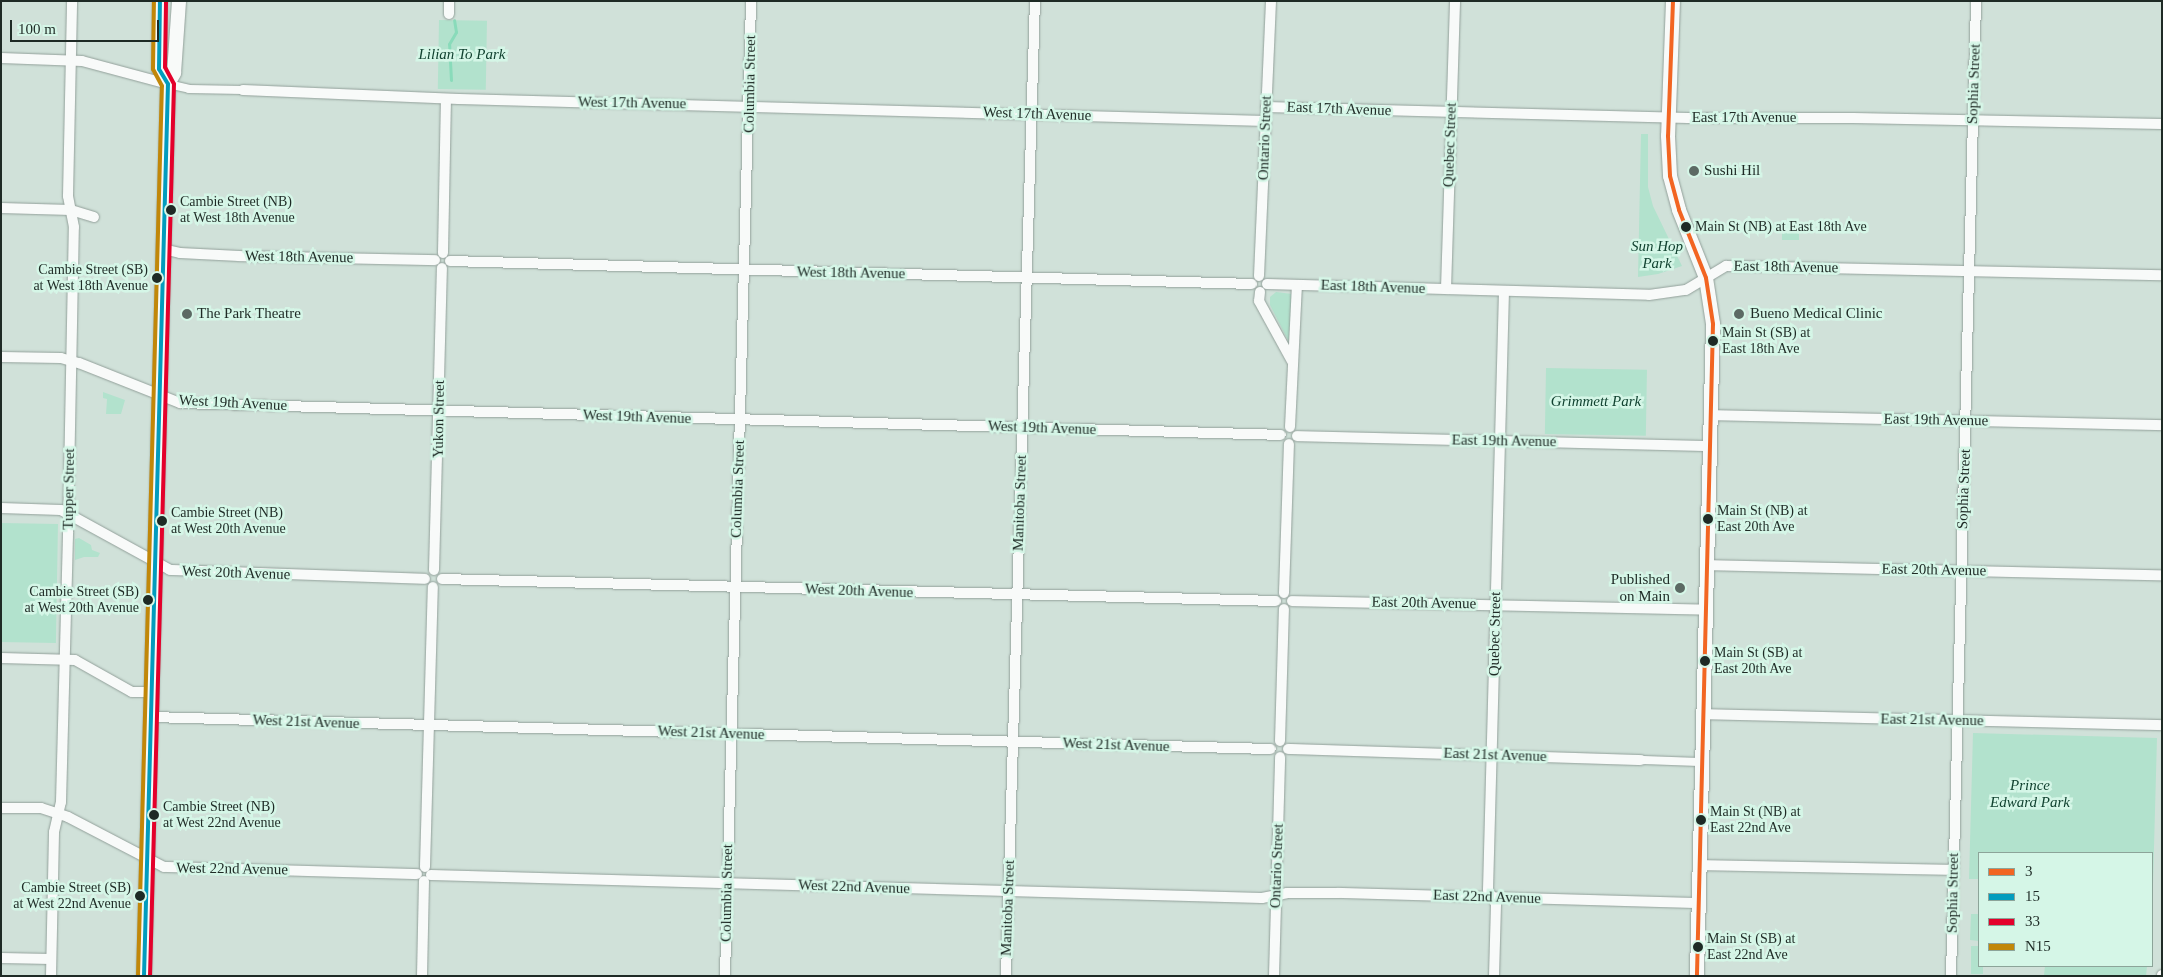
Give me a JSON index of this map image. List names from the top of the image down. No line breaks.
{"streets":{"street":["Columbia Street","Sophia Street","West 17th Avenue","East 17th Avenue","Ontario Street","Quebec Street","West 18th Avenue","East 18th Avenue","West 19th Avenue","Yukon Street","East 19th Avenue","Tupper Street","Manitoba Street","East 20th Avenue","West 20th Avenue","East 21st Avenue","West 21st Avenue","West 22nd Avenue","East 22nd Avenue"]},"crossings":[["Columbia Street","West 17th Avenue"],["Columbia Street","West 18th Avenue"],["Columbia Street","West 19th Avenue"],["Columbia Street","West 20th Avenue"],["Columbia Street","West 21st Avenue"],["Columbia Street","West 22nd Avenue"],["Sophia Street","East 17th Avenue"],["Sophia Street","East 18th Avenue"],["Sophia Street","East 19th Avenue"],["Sophia Street","East 20th Avenue"],["Sophia Street","East 21st Avenue"],["West 17th Avenue","Ontario Street"],["West 17th Avenue","Yukon Street"],["West 17th Avenue","Tupper Street"],["West 17th Avenue","Manitoba Street"],["East 17th Avenue","Ontario Street"],["East 17th Avenue","Quebec Street"],["Ontario Street","West 18th Avenue"],["Ontario Street","East 18th Avenue"],["Ontario Street","East 21st Avenue"],["Ontario Street","West 21st Avenue"],["Ontario Street","West 22nd Avenue"],["Ontario Street","East 22nd Avenue"],["Quebec Street","East 18th Avenue"],["Quebec Street","East 19th Avenue"],["Quebec Street","East 20th Avenue"],["Quebec Street","East 21st Avenue"],["Quebec Street","East 22nd Avenue"],["West 18th Avenue","East 18th Avenue"],["West 18th Avenue","Yukon Street"],["West 18th Avenue","Manitoba Street"],["West 19th Avenue","Yukon Street"],["West 19th Avenue","East 19th Avenue"],["West 19th Avenue","Tupper Street"],["West 19th Avenue","Manitoba Street"],["Yukon Street","West 20th Avenue"],["Tupper Street","West 20th Avenue"],["Tupper Street","West 22nd Avenue"],["Manitoba Street","West 20th Avenue"],["Manitoba Street","West 21st Avenue"],["Manitoba Street","West 22nd Avenue"],["East 20th Avenue","West 20th Avenue"],["East 21st Avenue","West 21st Avenue"],["West 22nd Avenue","East 22nd Avenue"]],"parks":["Lilian To Park","Sun Hop Park","Grimmett Park","Prince Edward Park"],"places":["Sushi Hil","Cambie Street (NB) at West 18th Avenue","Main St (NB) at East 18th Ave","Cambie Street (SB) at West 18th Avenue","The Park Theatre","Bueno Medical Clinic","Main St (SB) at East 18th Ave","Main St (NB) at East 20th Ave","Cambie Street (NB) at West 20th Avenue","Published on Main","Cambie Street (SB) at West 20th Avenue","Main St (SB) at East 20th Ave","Cambie Street (NB) at West 22nd Avenue","Main St (NB) at East 22nd Ave","Cambie Street (SB) at West 22nd Avenue","Main St (SB) at East 22nd Ave"],"lines":["transit line 3","transit line 15","transit line 33","transit line N15"],"legend":["3","15","33","N15"],"scale_bar":"100 m"}
